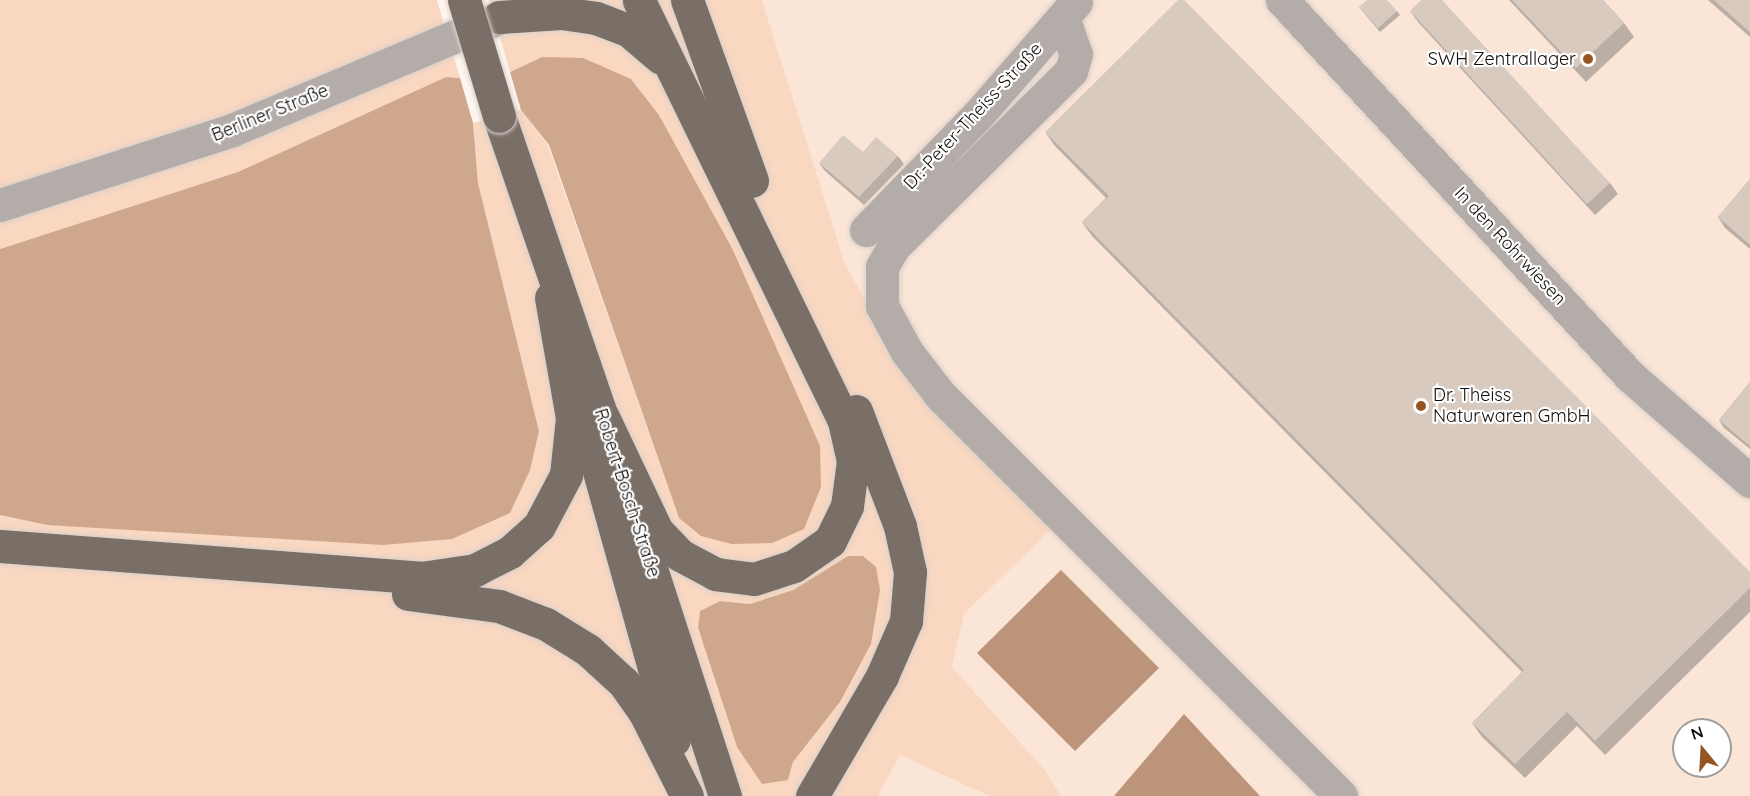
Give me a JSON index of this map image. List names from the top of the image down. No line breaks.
{"streets":{"main road":["Robert-Bosch-Straße"],"street":["Berliner Straße","Dr.-Peter-Theiss-Straße","In den Rohrwiesen"]},"places":["SWH Zentrallager","Dr. Theiss Naturwaren GmbH"],"north":"top"}
